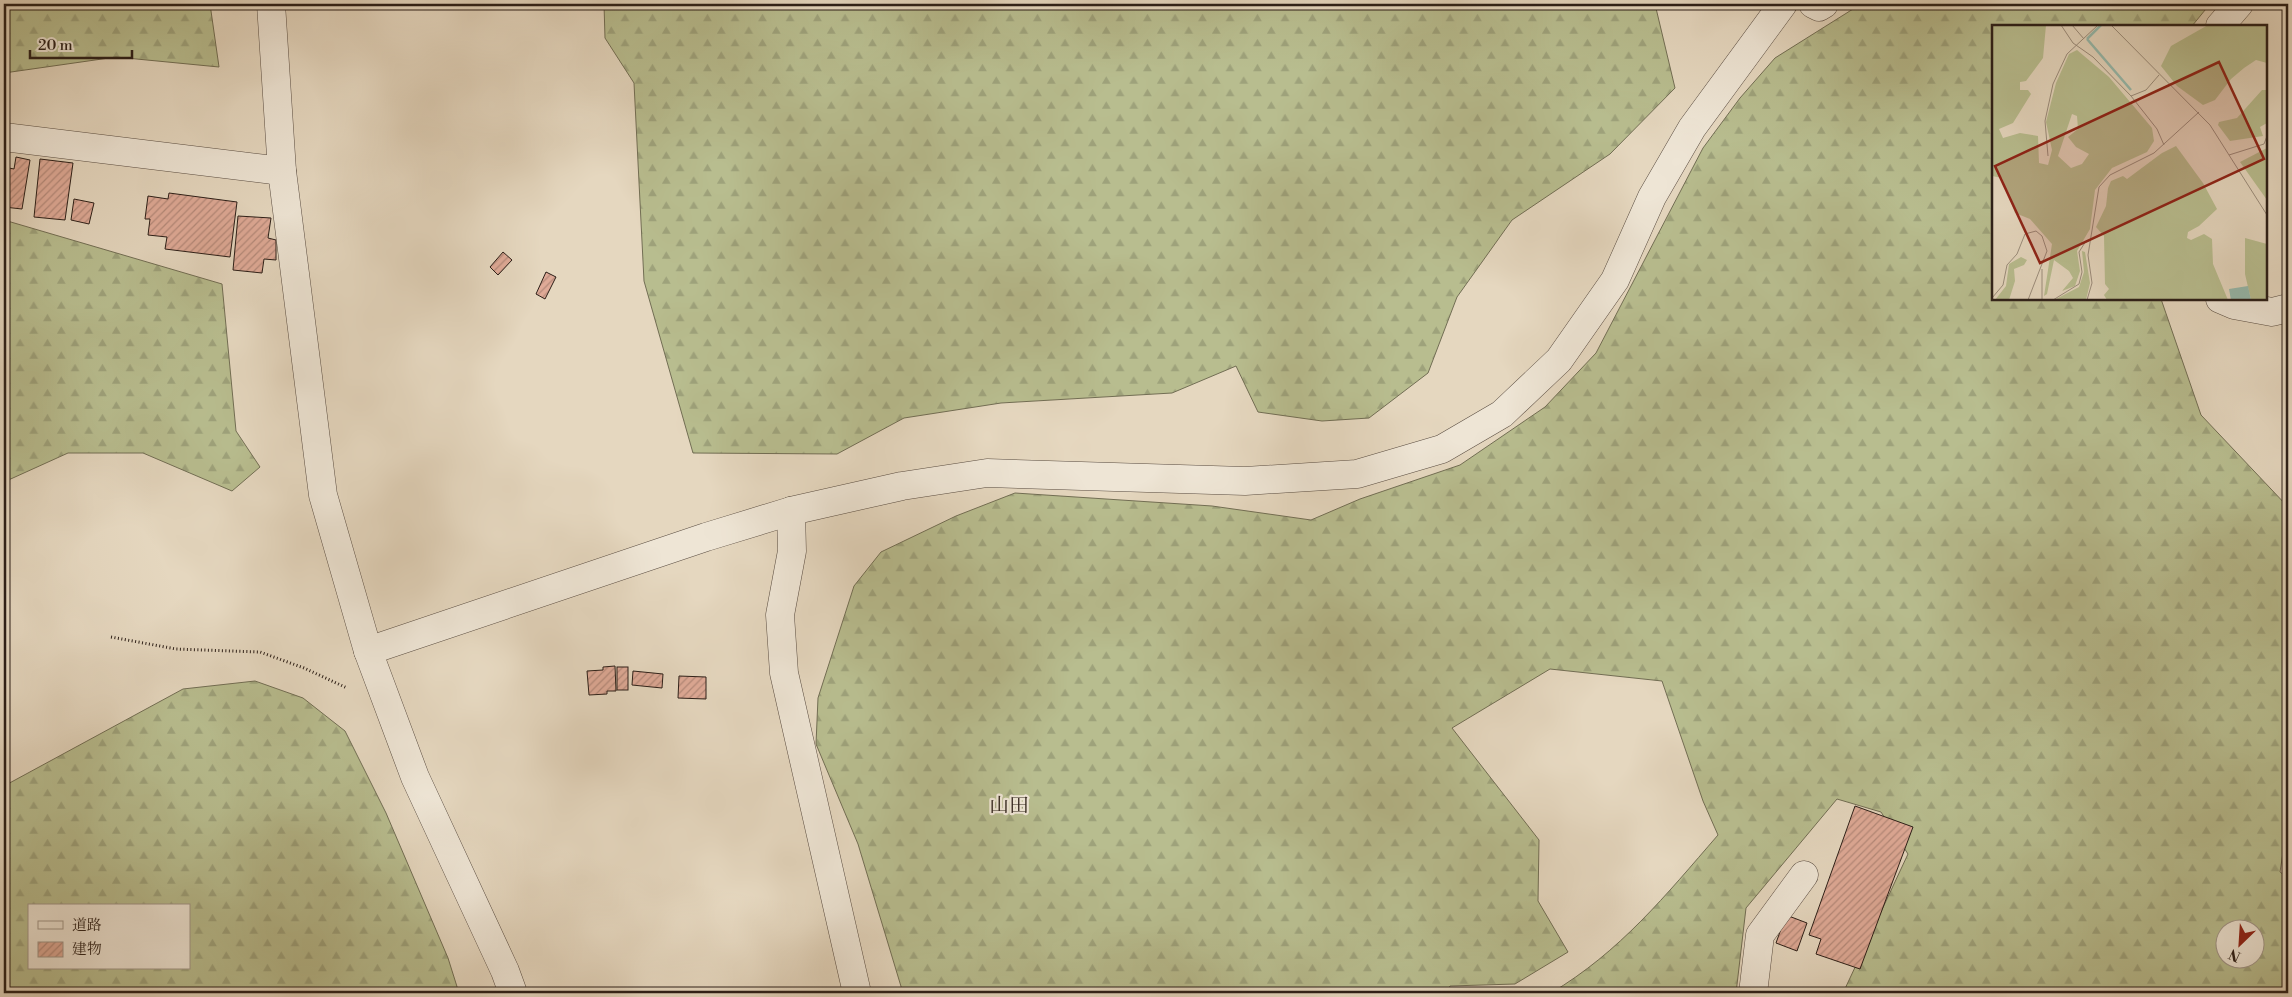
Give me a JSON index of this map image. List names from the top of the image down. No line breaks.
{"districts":["山田"],"legend":["道路","建物"],"scale_bar":"20 m","north":"bottom left"}
